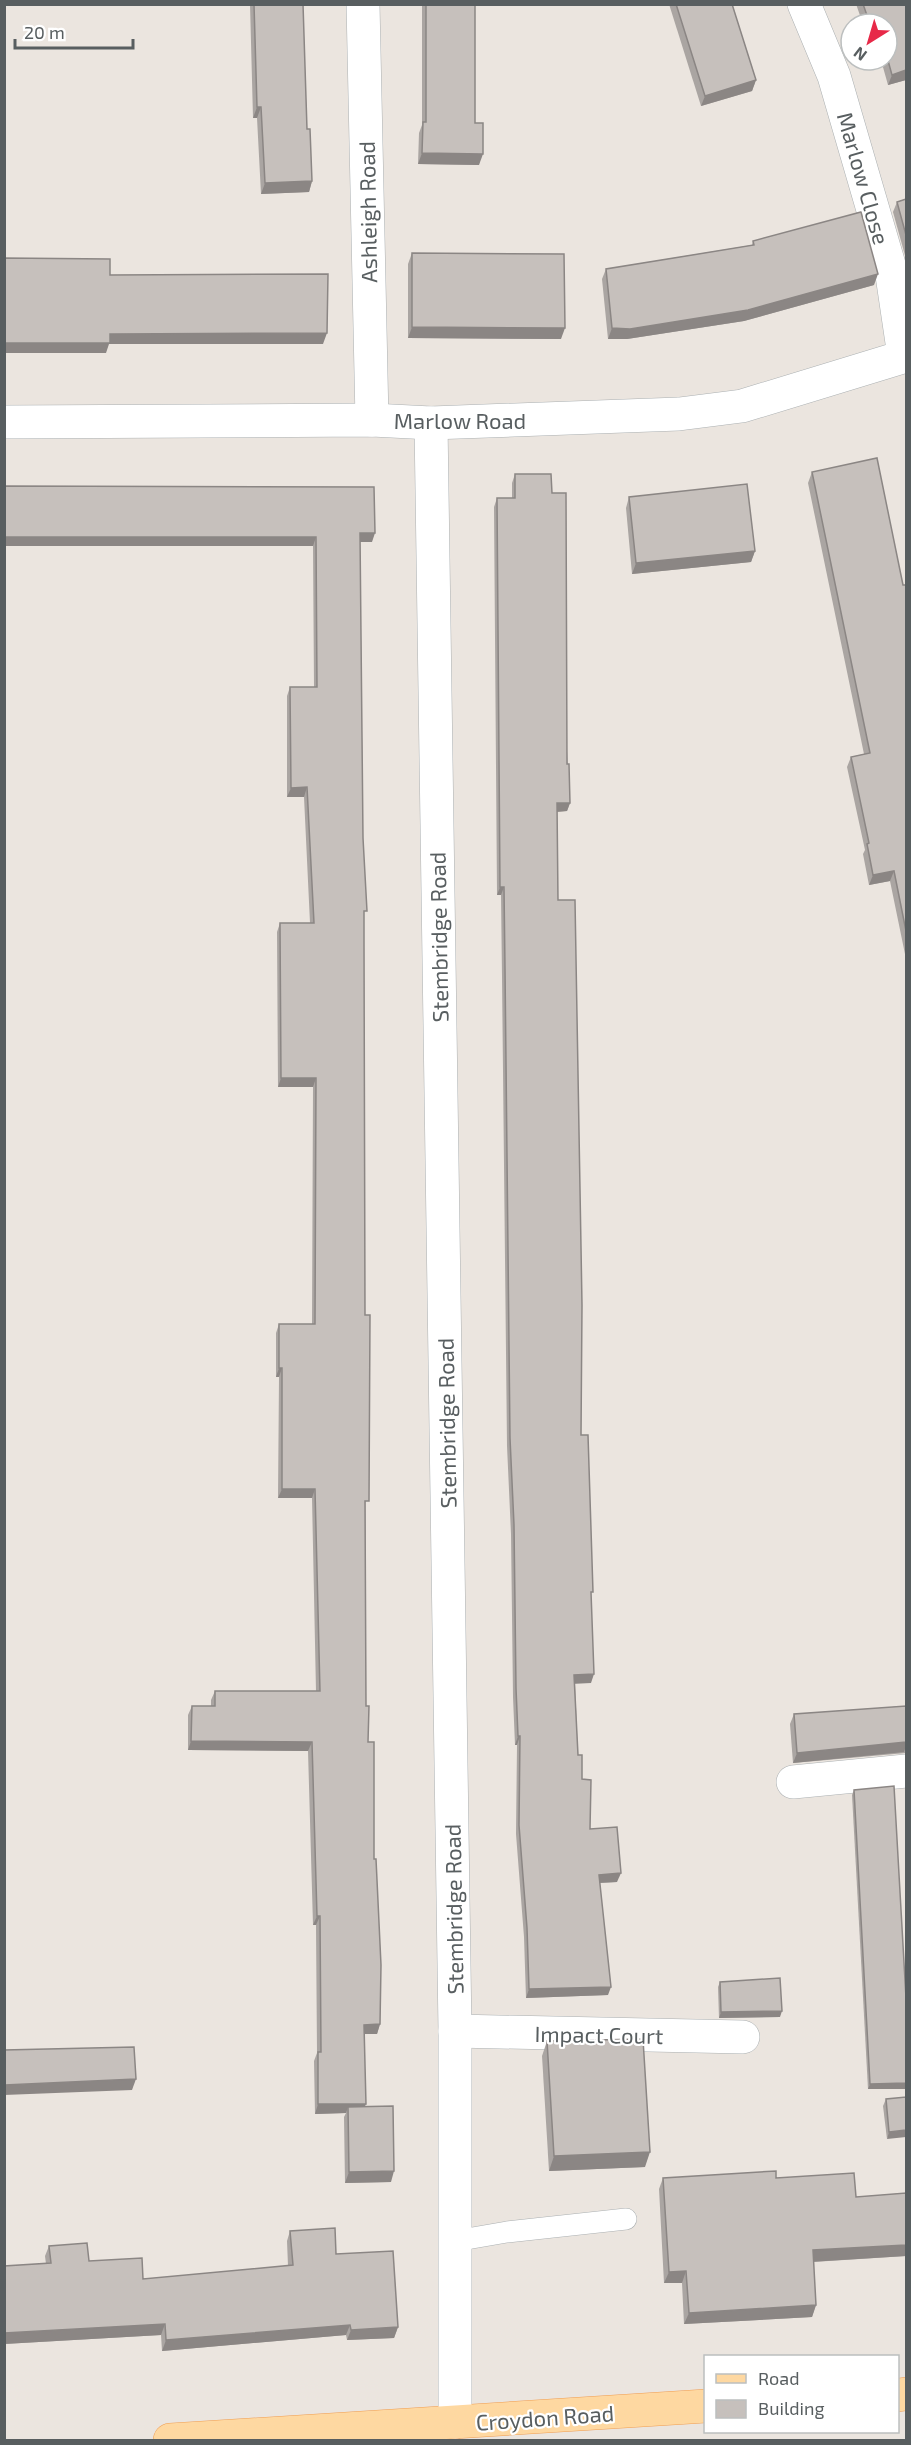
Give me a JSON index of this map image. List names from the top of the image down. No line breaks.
{"streets":{"main road":["Croydon Road"],"street":["Marlow Close","Ashleigh Road","Marlow Road","Stembridge Road","Impact Court"]},"crossings":[["Marlow Close","Marlow Road"],["Ashleigh Road","Marlow Road"],["Marlow Road","Stembridge Road"],["Stembridge Road","Impact Court"],["Stembridge Road","Croydon Road"]],"legend":["Road","Building"],"scale_bar":"20 m","north":"bottom left"}
